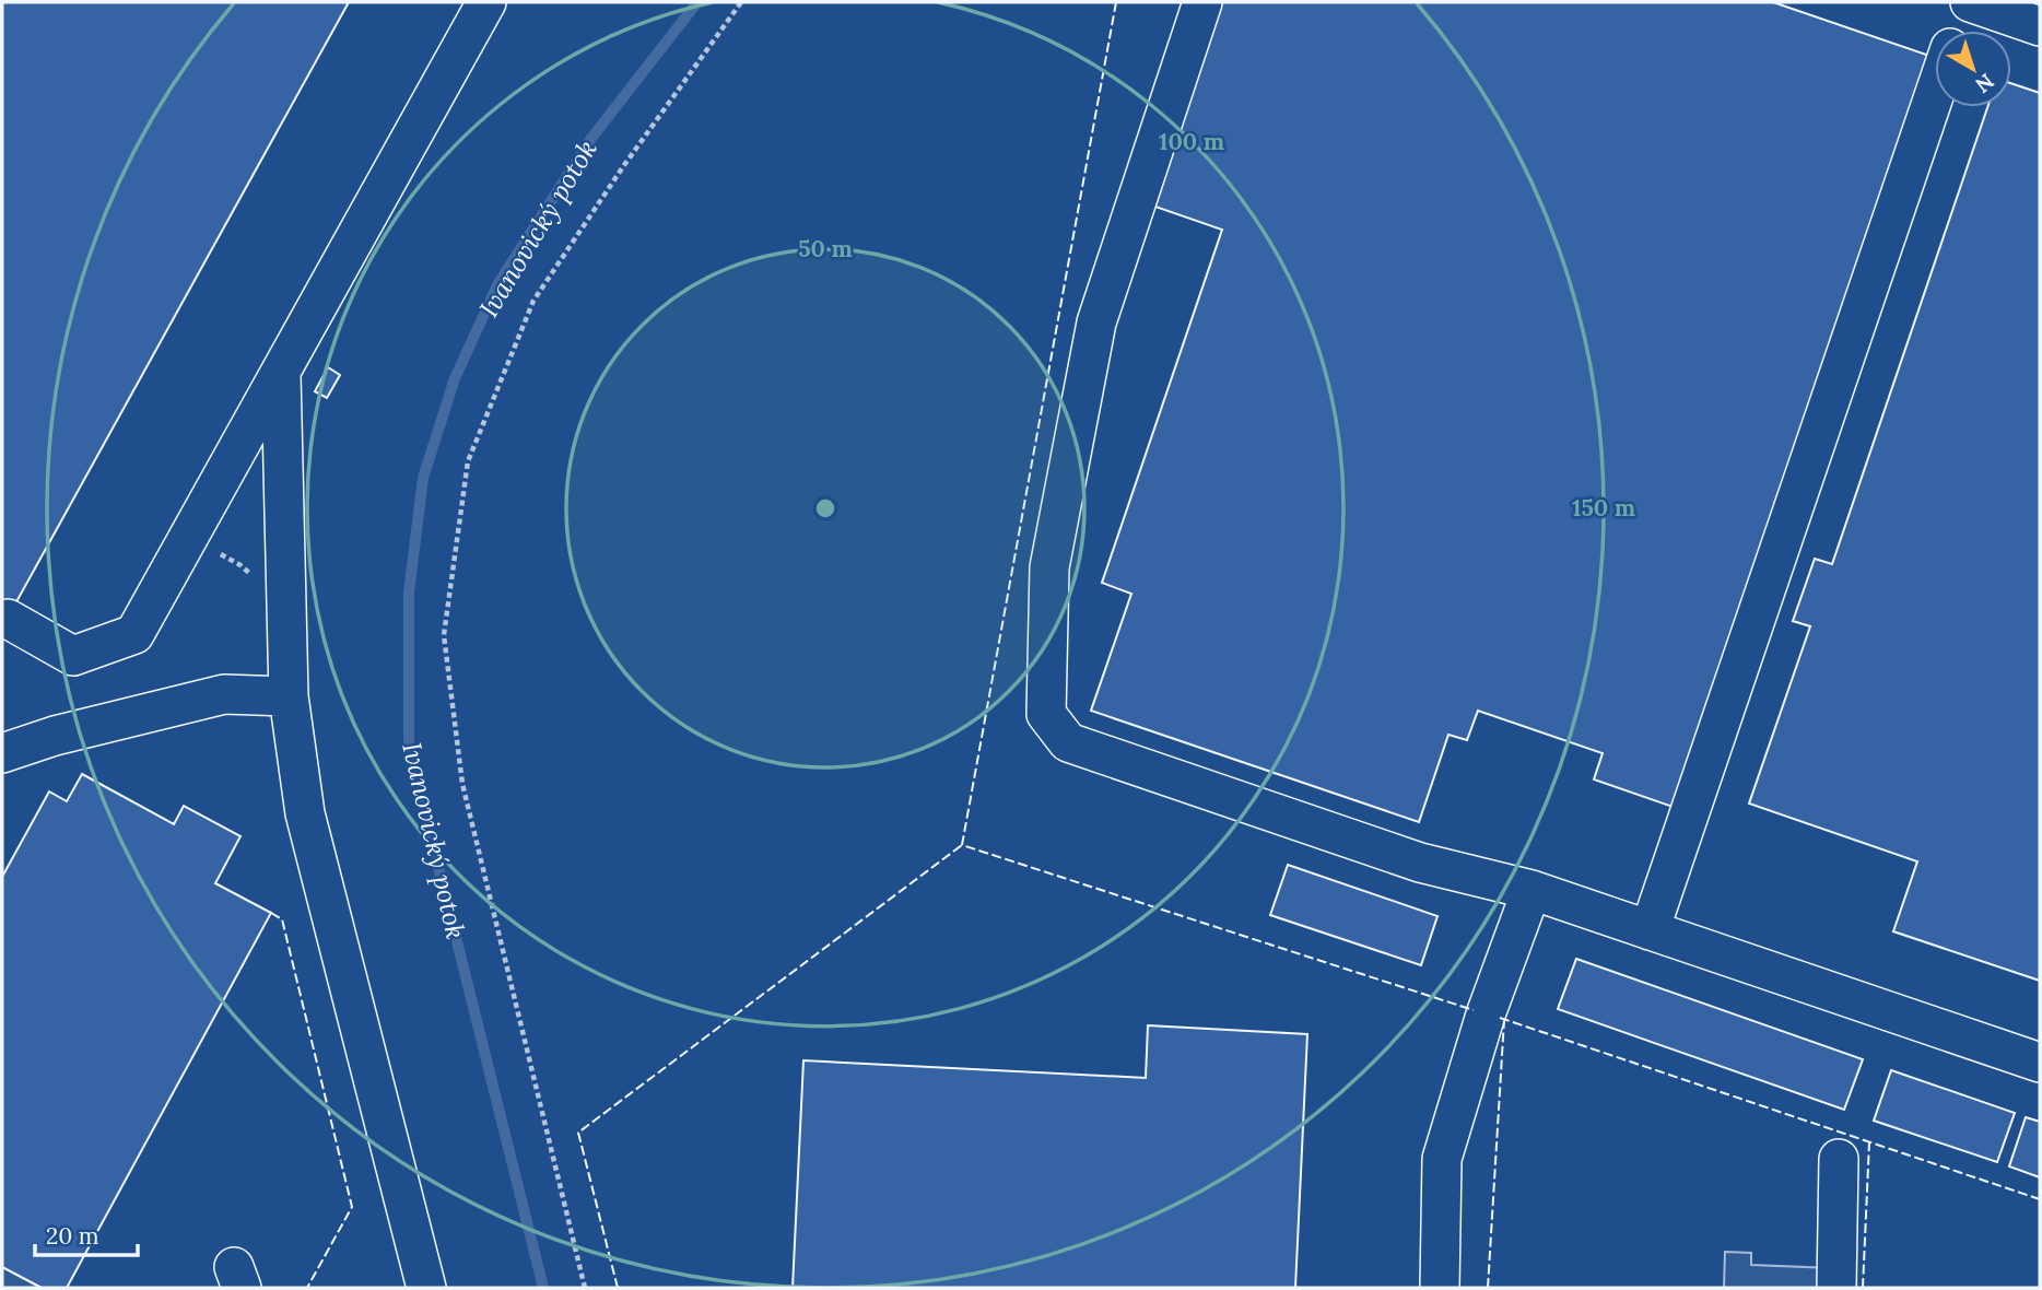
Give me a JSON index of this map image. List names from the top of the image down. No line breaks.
{"water":["Ivanovický potok"],"scale_bar":"20 m","north":"bottom right","rings":["100 m","50 m","150 m"]}
